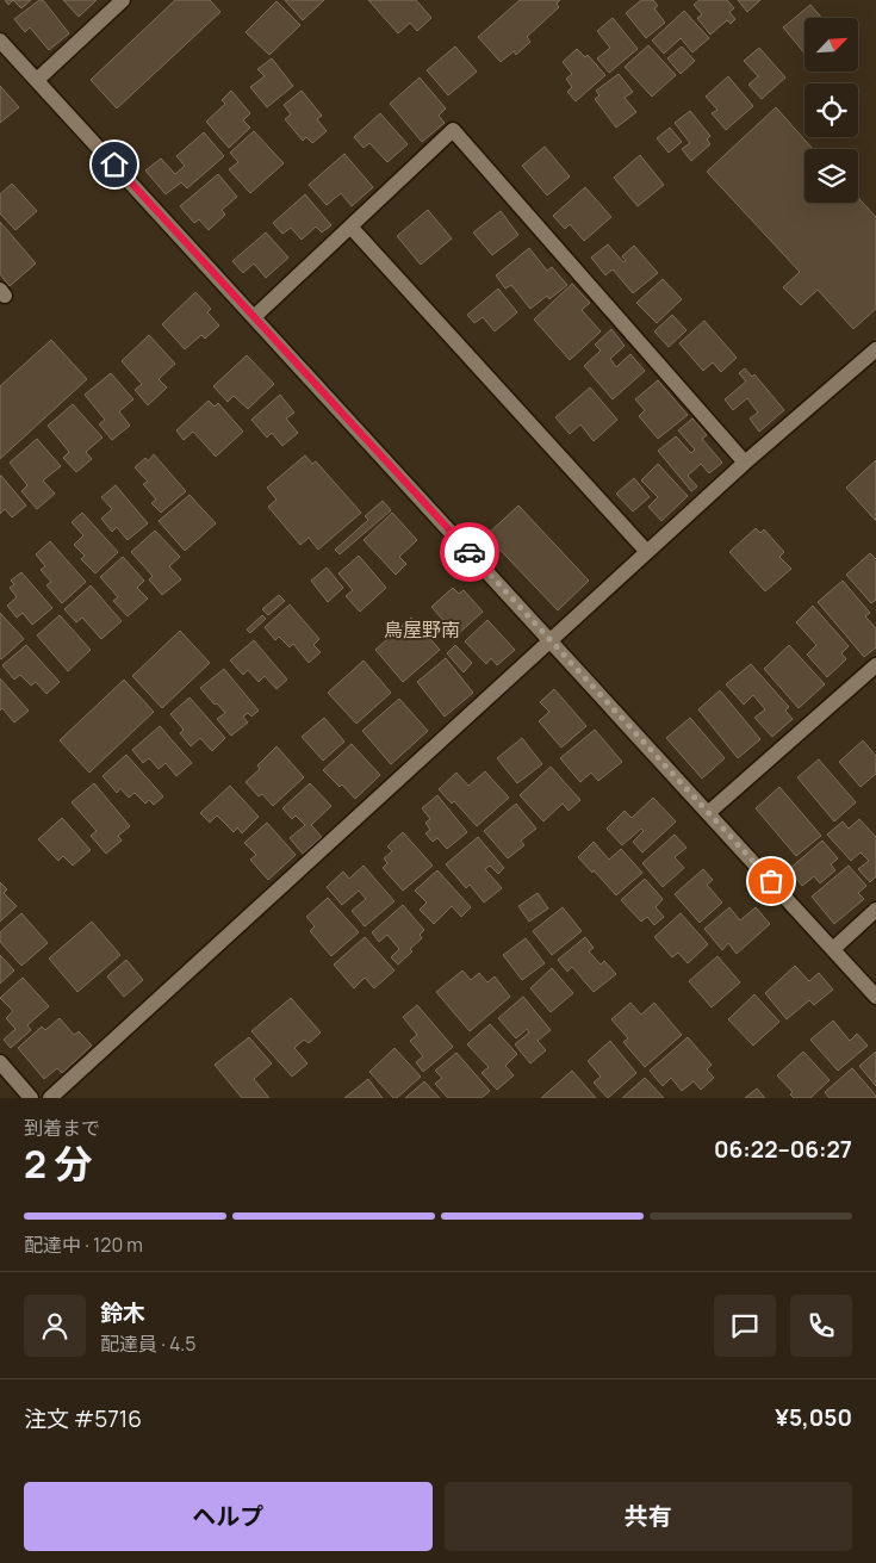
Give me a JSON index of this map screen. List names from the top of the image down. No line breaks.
{"districts":["鳥屋野南"],"north":"top right","page":{"heading":["2 分","到着まで","06:22–06:27"],"panel":["鈴木","配達員 · 4.5","注文 #5716","¥5,050"],"bar":"配達中 · 120 m","buttons":["ヘルプ","共有"]}}
